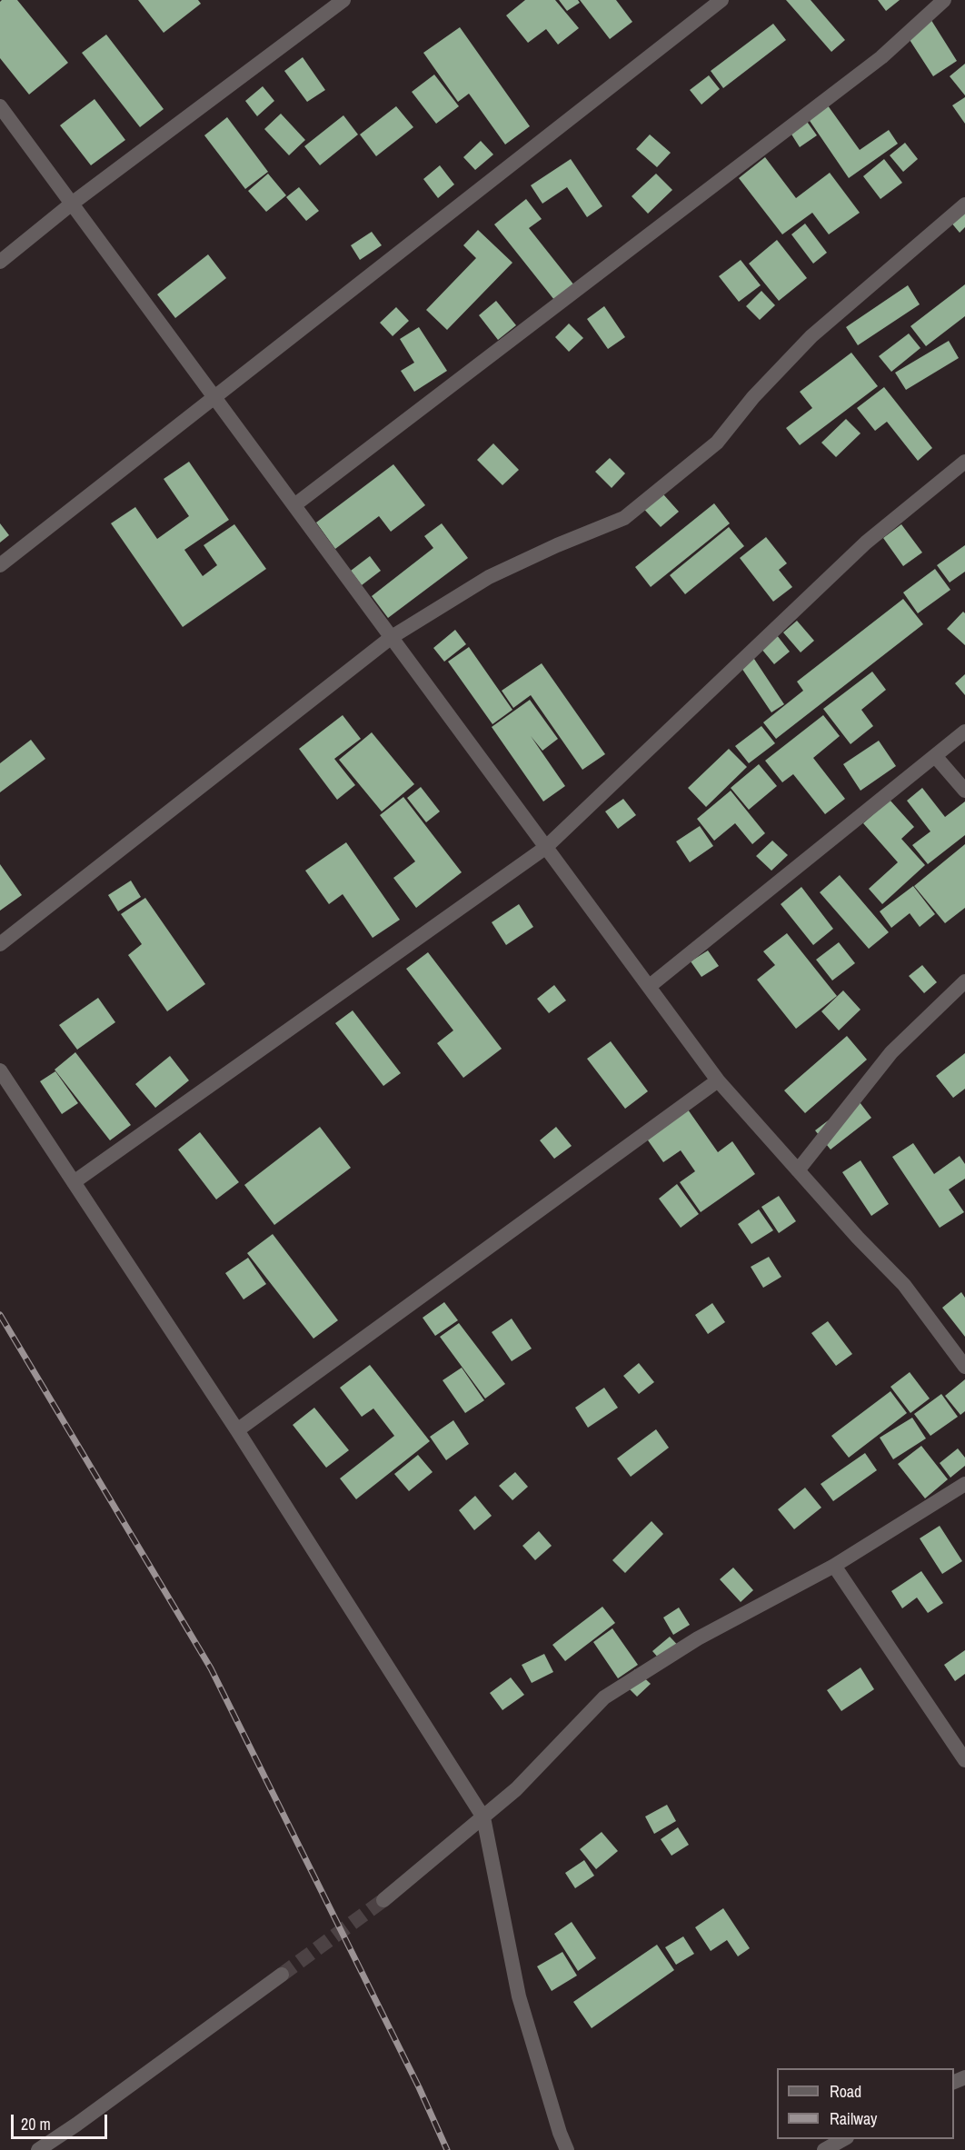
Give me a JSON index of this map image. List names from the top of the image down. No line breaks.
{"legend":["Road","Railway"],"scale_bar":"20 m"}
